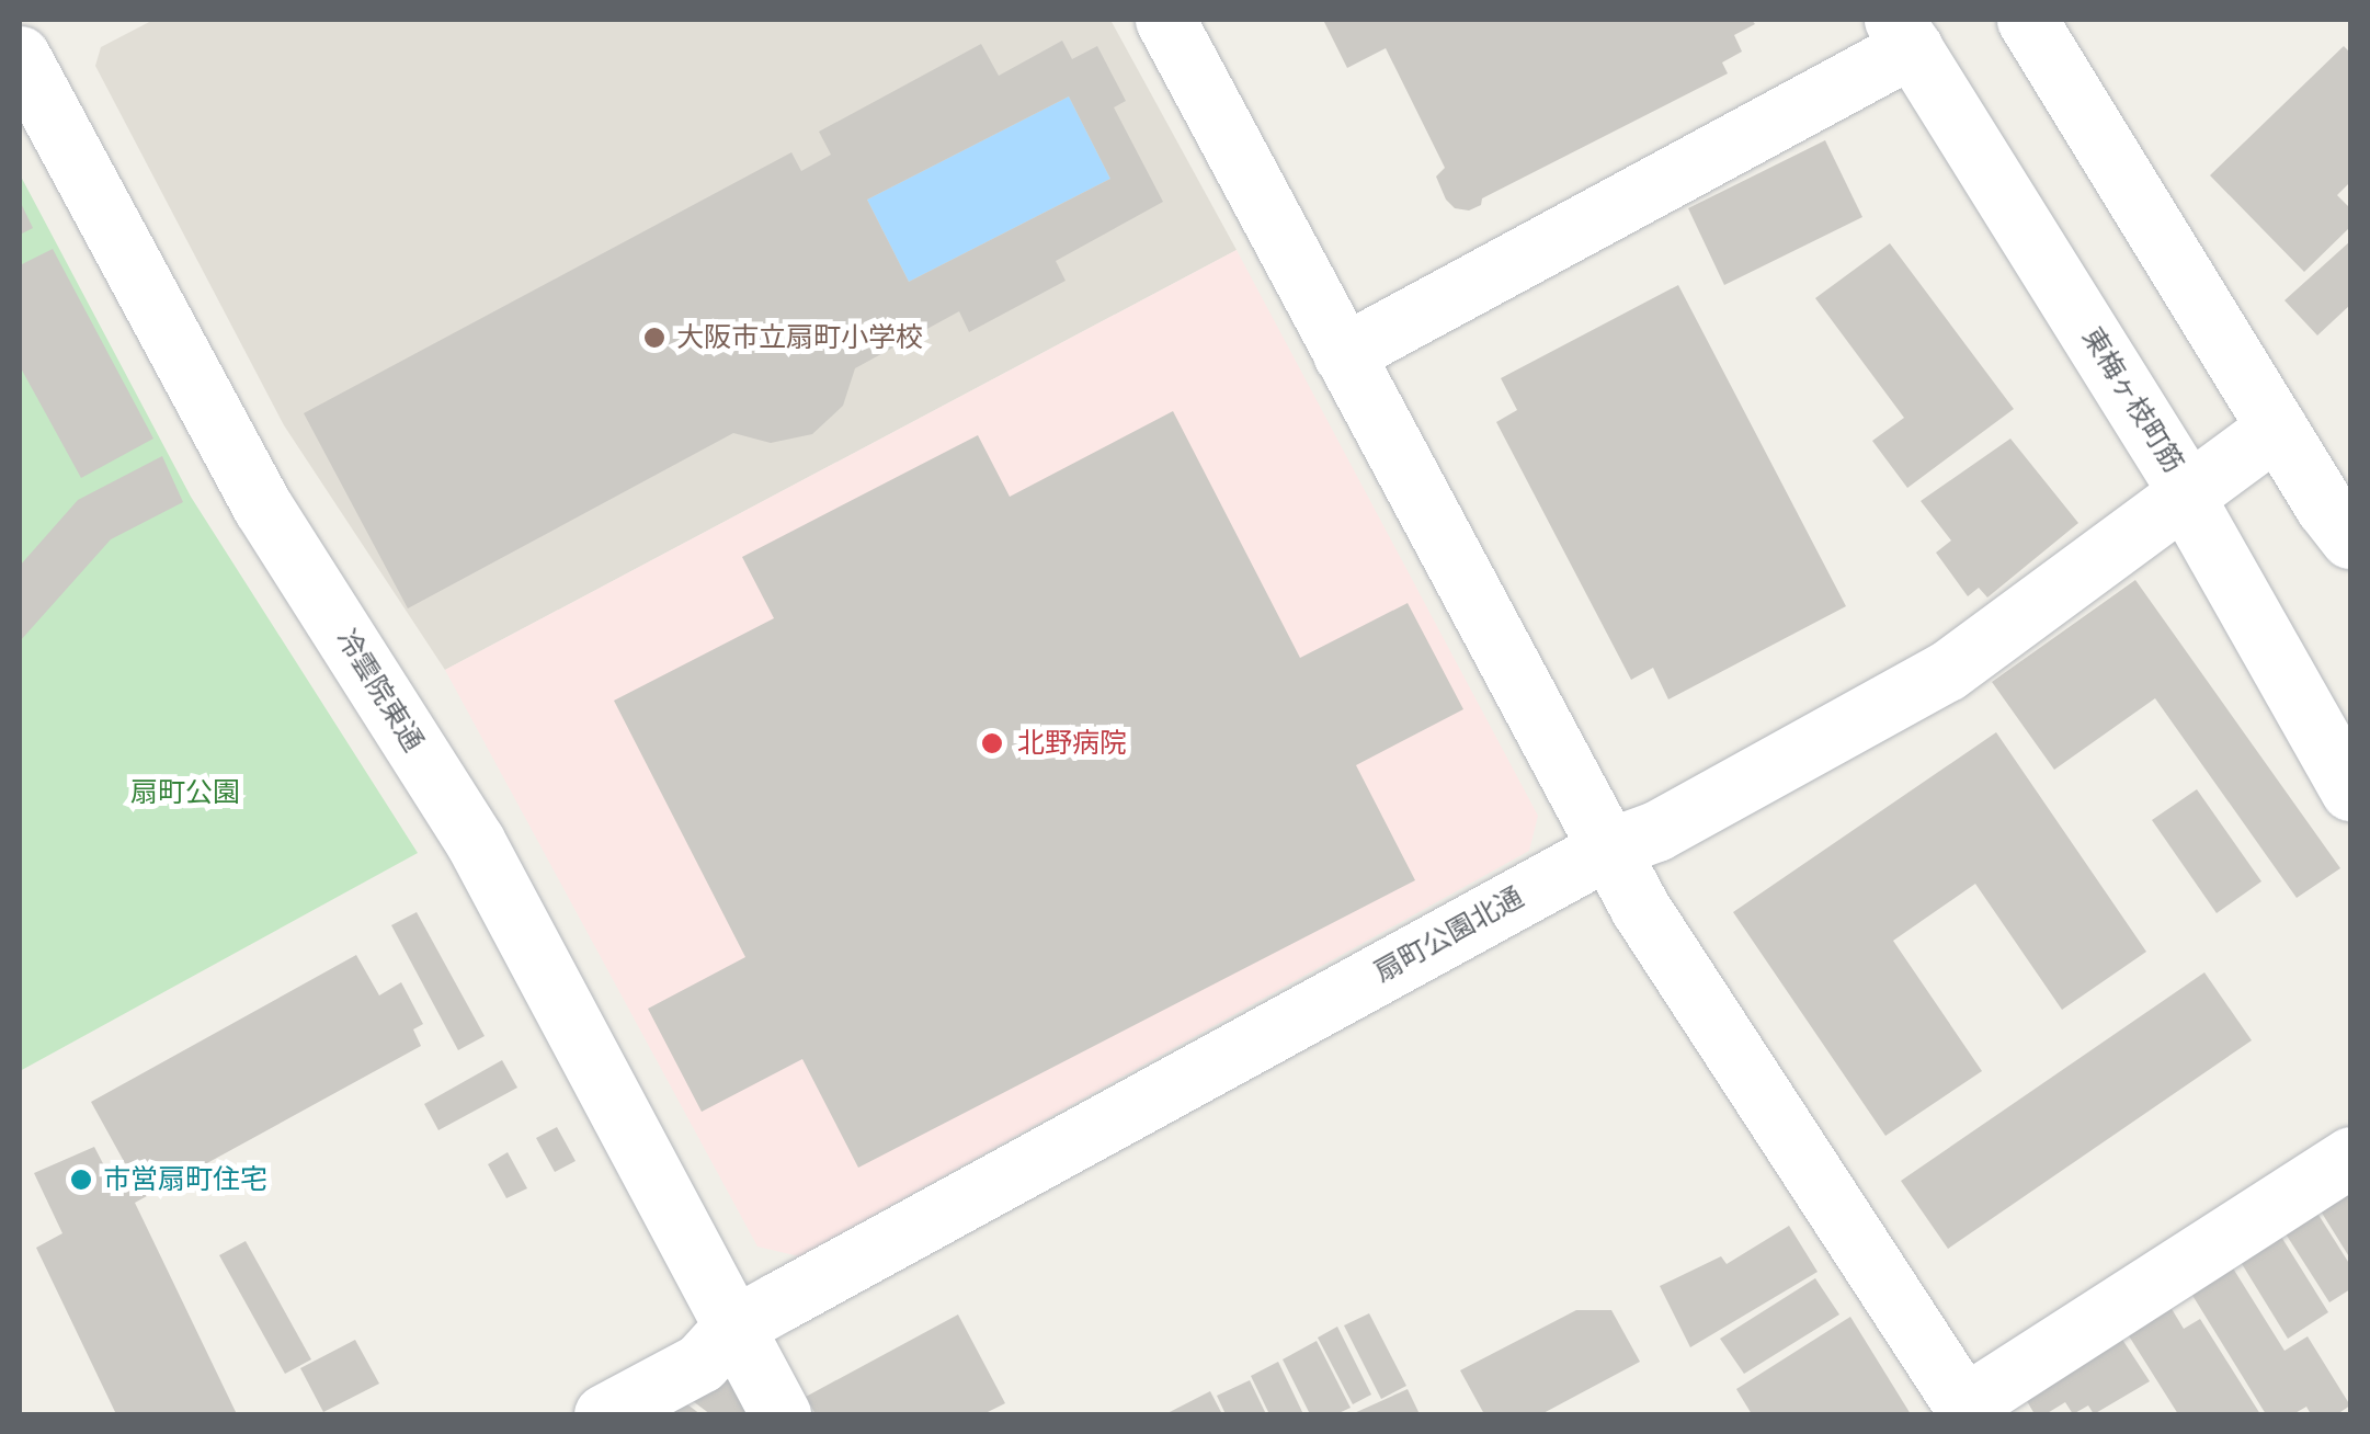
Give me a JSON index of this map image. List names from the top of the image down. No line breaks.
{"streets":{"street":["東梅ヶ枝町筋","冷雲院東通","扇町公園北通"]},"crossings":[["東梅ヶ枝町筋","扇町公園北通"],["冷雲院東通","扇町公園北通"]],"parks":["扇町公園"],"places":["大阪市立扇町小学校","北野病院","市営扇町住宅"]}
